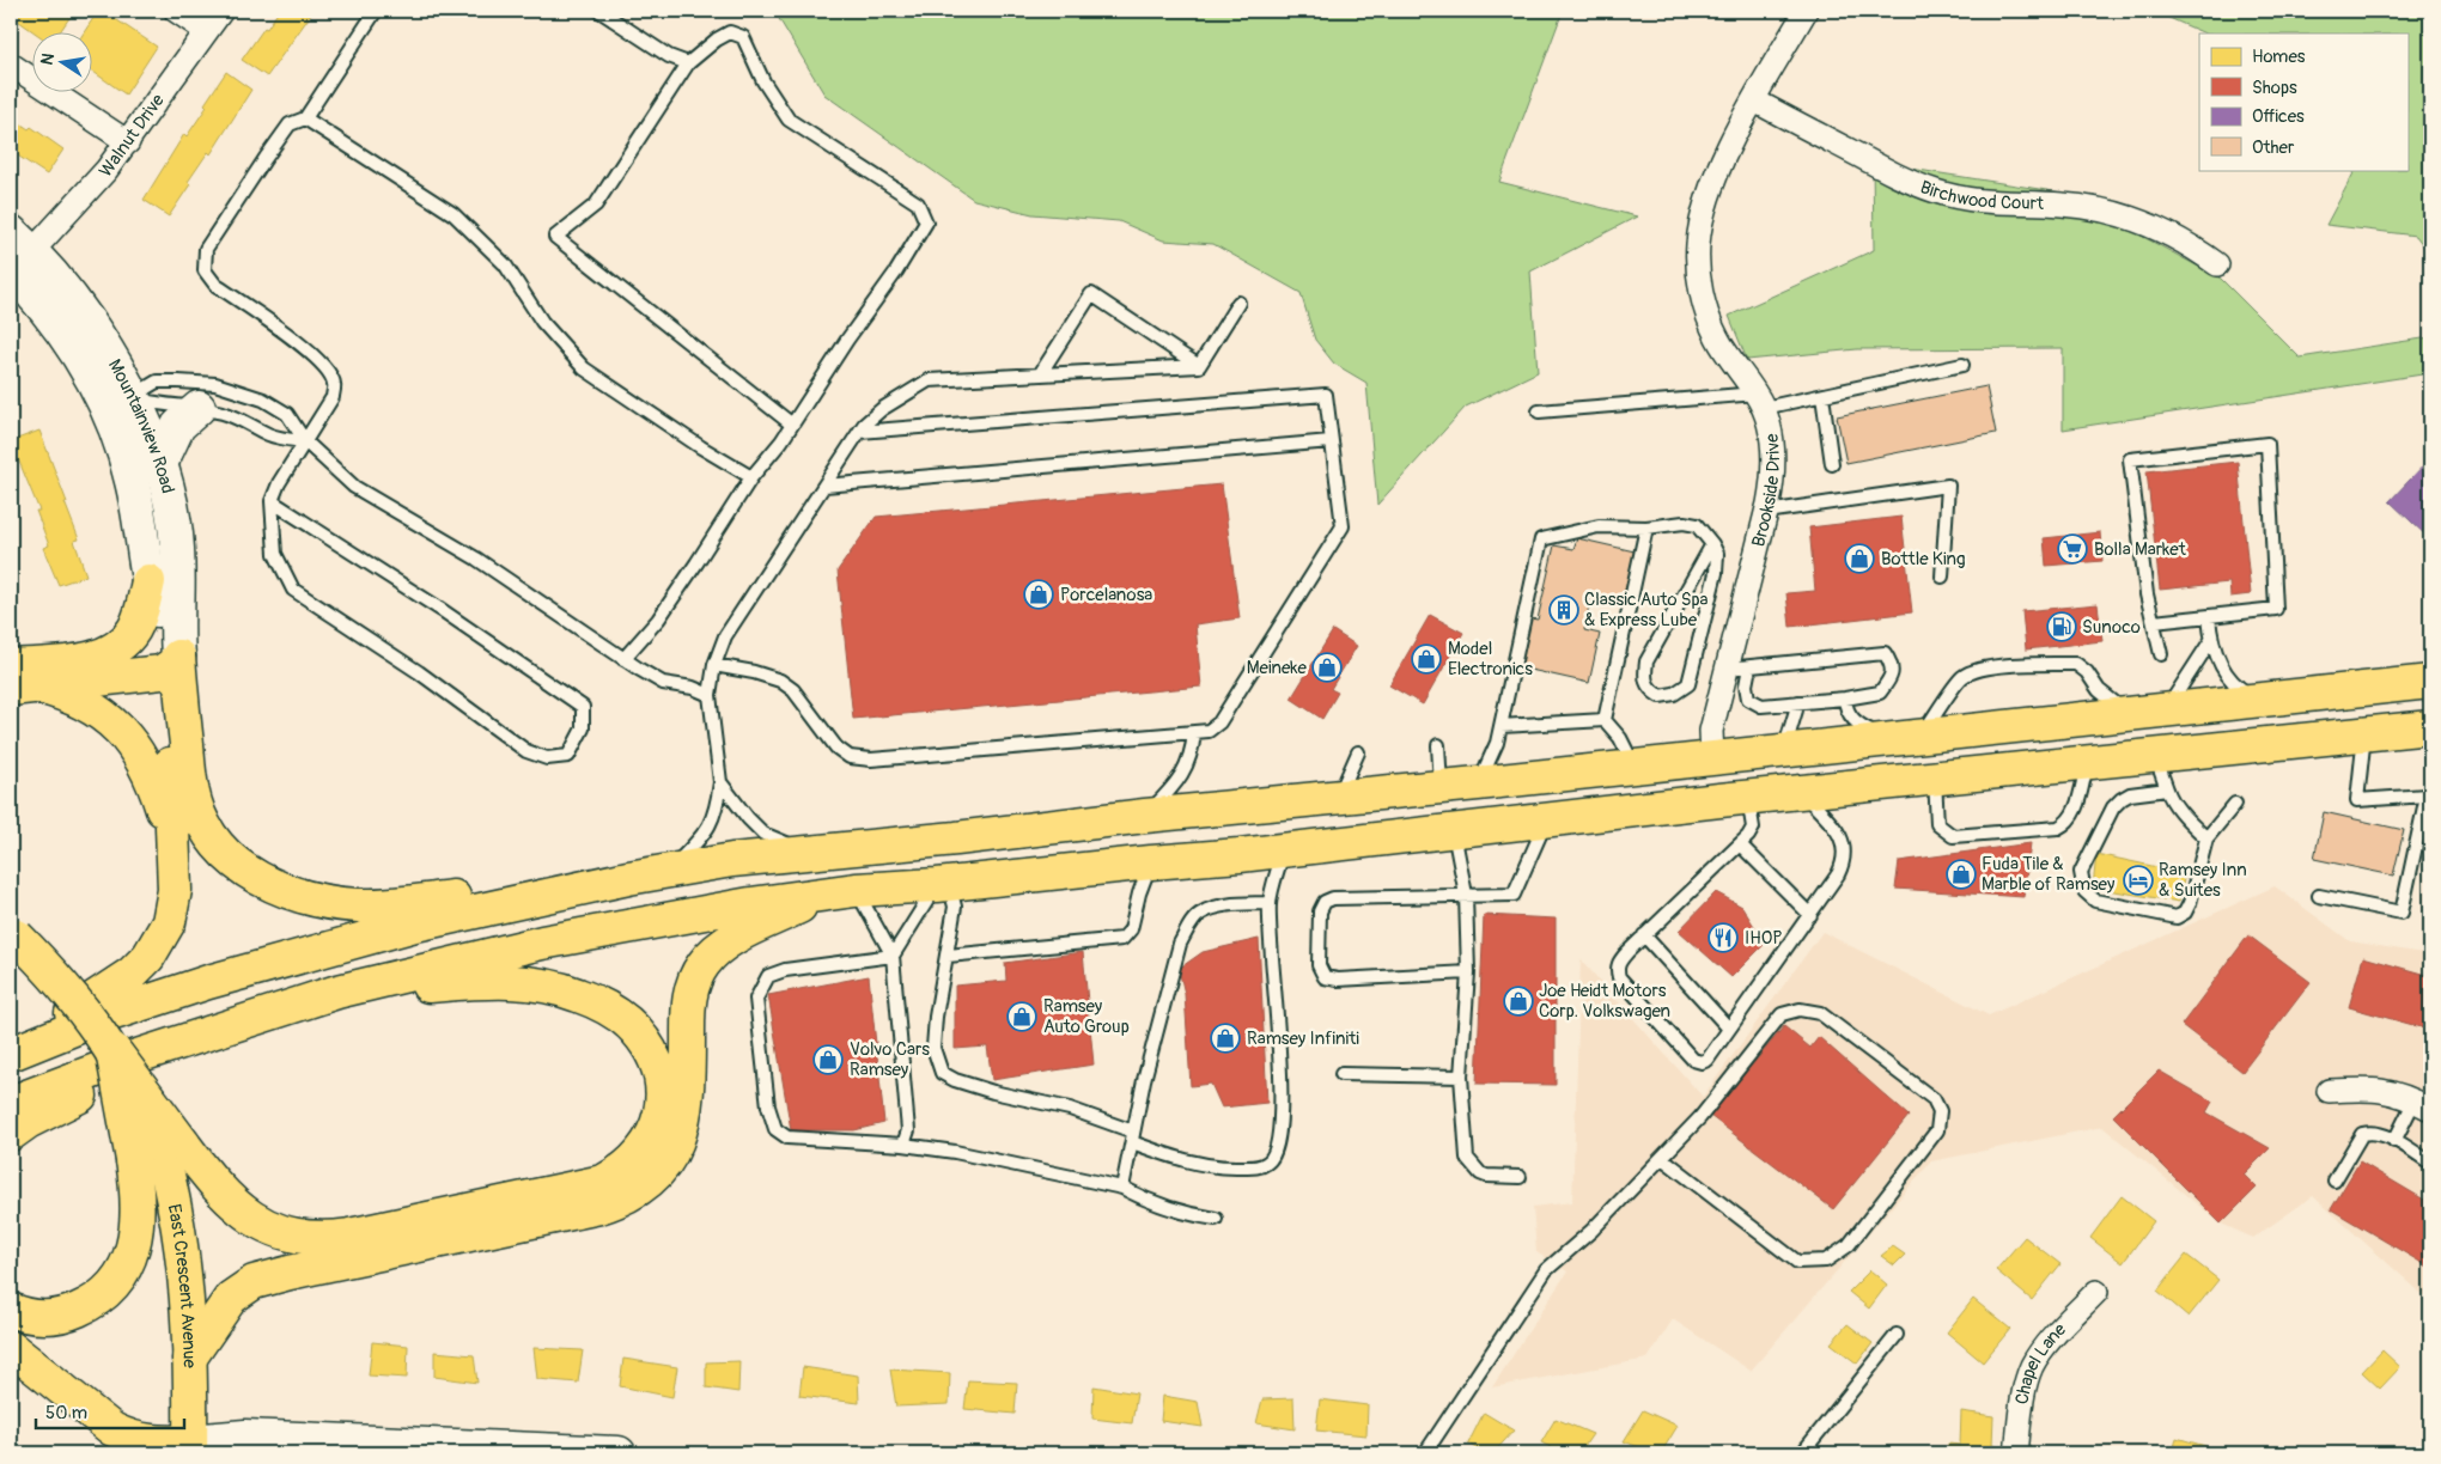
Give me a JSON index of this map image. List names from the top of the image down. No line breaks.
{"streets":{"main road":["Mountainview Road","East Crescent Avenue"],"street":["Walnut Drive","Birchwood Court","Brookside Drive","Chapel Lane"]},"crossings":[["Walnut Drive","Mountainview Road"],["Birchwood Court","Brookside Drive"]],"places":{"supermarket":["Bolla Market"],"shop":["Bottle King","Porcelanosa","Model Electronics","Meineke","Fuda Tile & Marble of Ramsey","Joe Heidt Motors Corp. Volkswagen","Ramsey Auto Group","Ramsey Infiniti","Volvo Cars Ramsey"],"building":["Classic Auto Spa & Express Lube"],"fuel station":["Sunoco"],"hotel":["Ramsey Inn & Suites"],"restaurant":["IHOP"]},"legend":["Homes","Shops","Offices","Other"],"scale_bar":"50 m","north":"left"}
